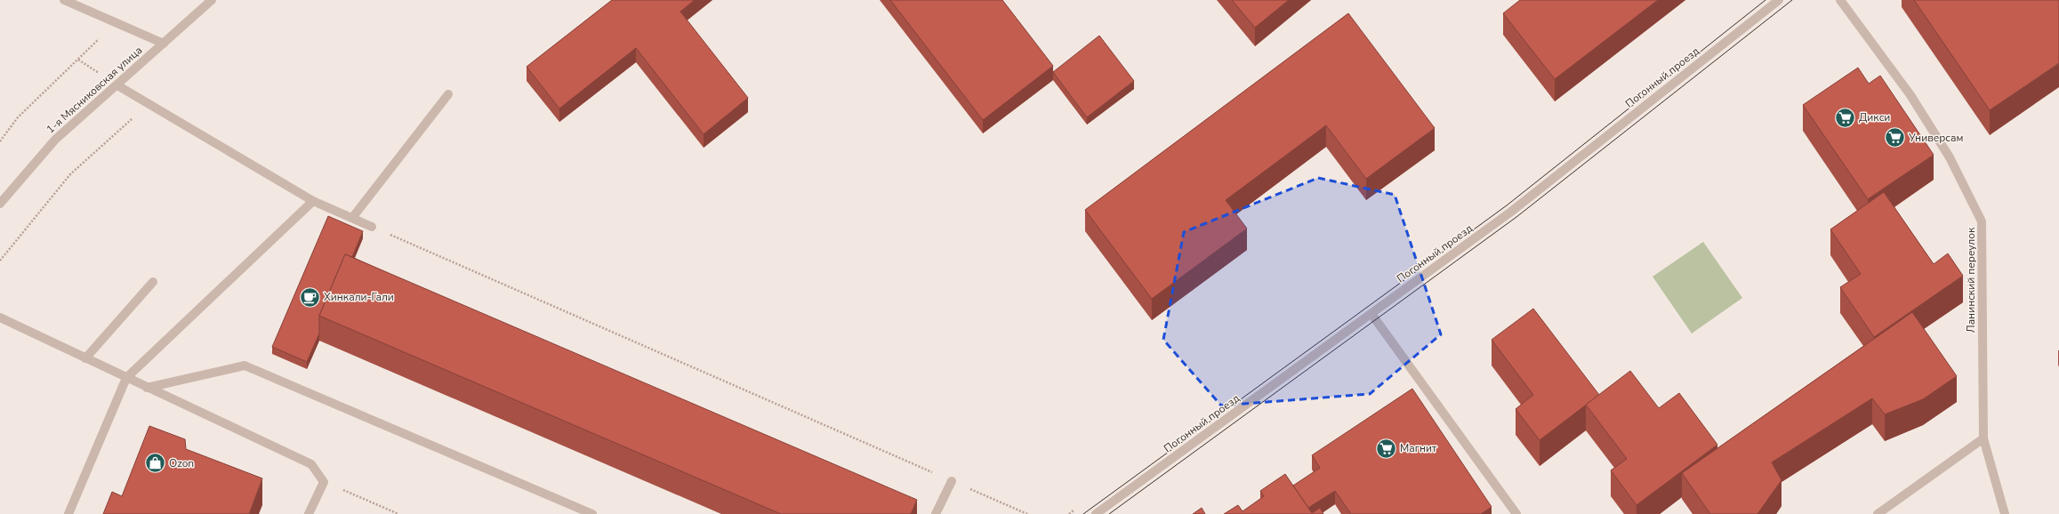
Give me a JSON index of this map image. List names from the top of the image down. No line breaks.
{"streets":{"street":["Погонный проезд","1-я Мясниковская улица","Ланинский переулок"]},"places":{"supermarket":["Дикси","Универсам","Магнит"],"cafe":["Хинкали-Гали"],"shop":["Ozon"]}}
